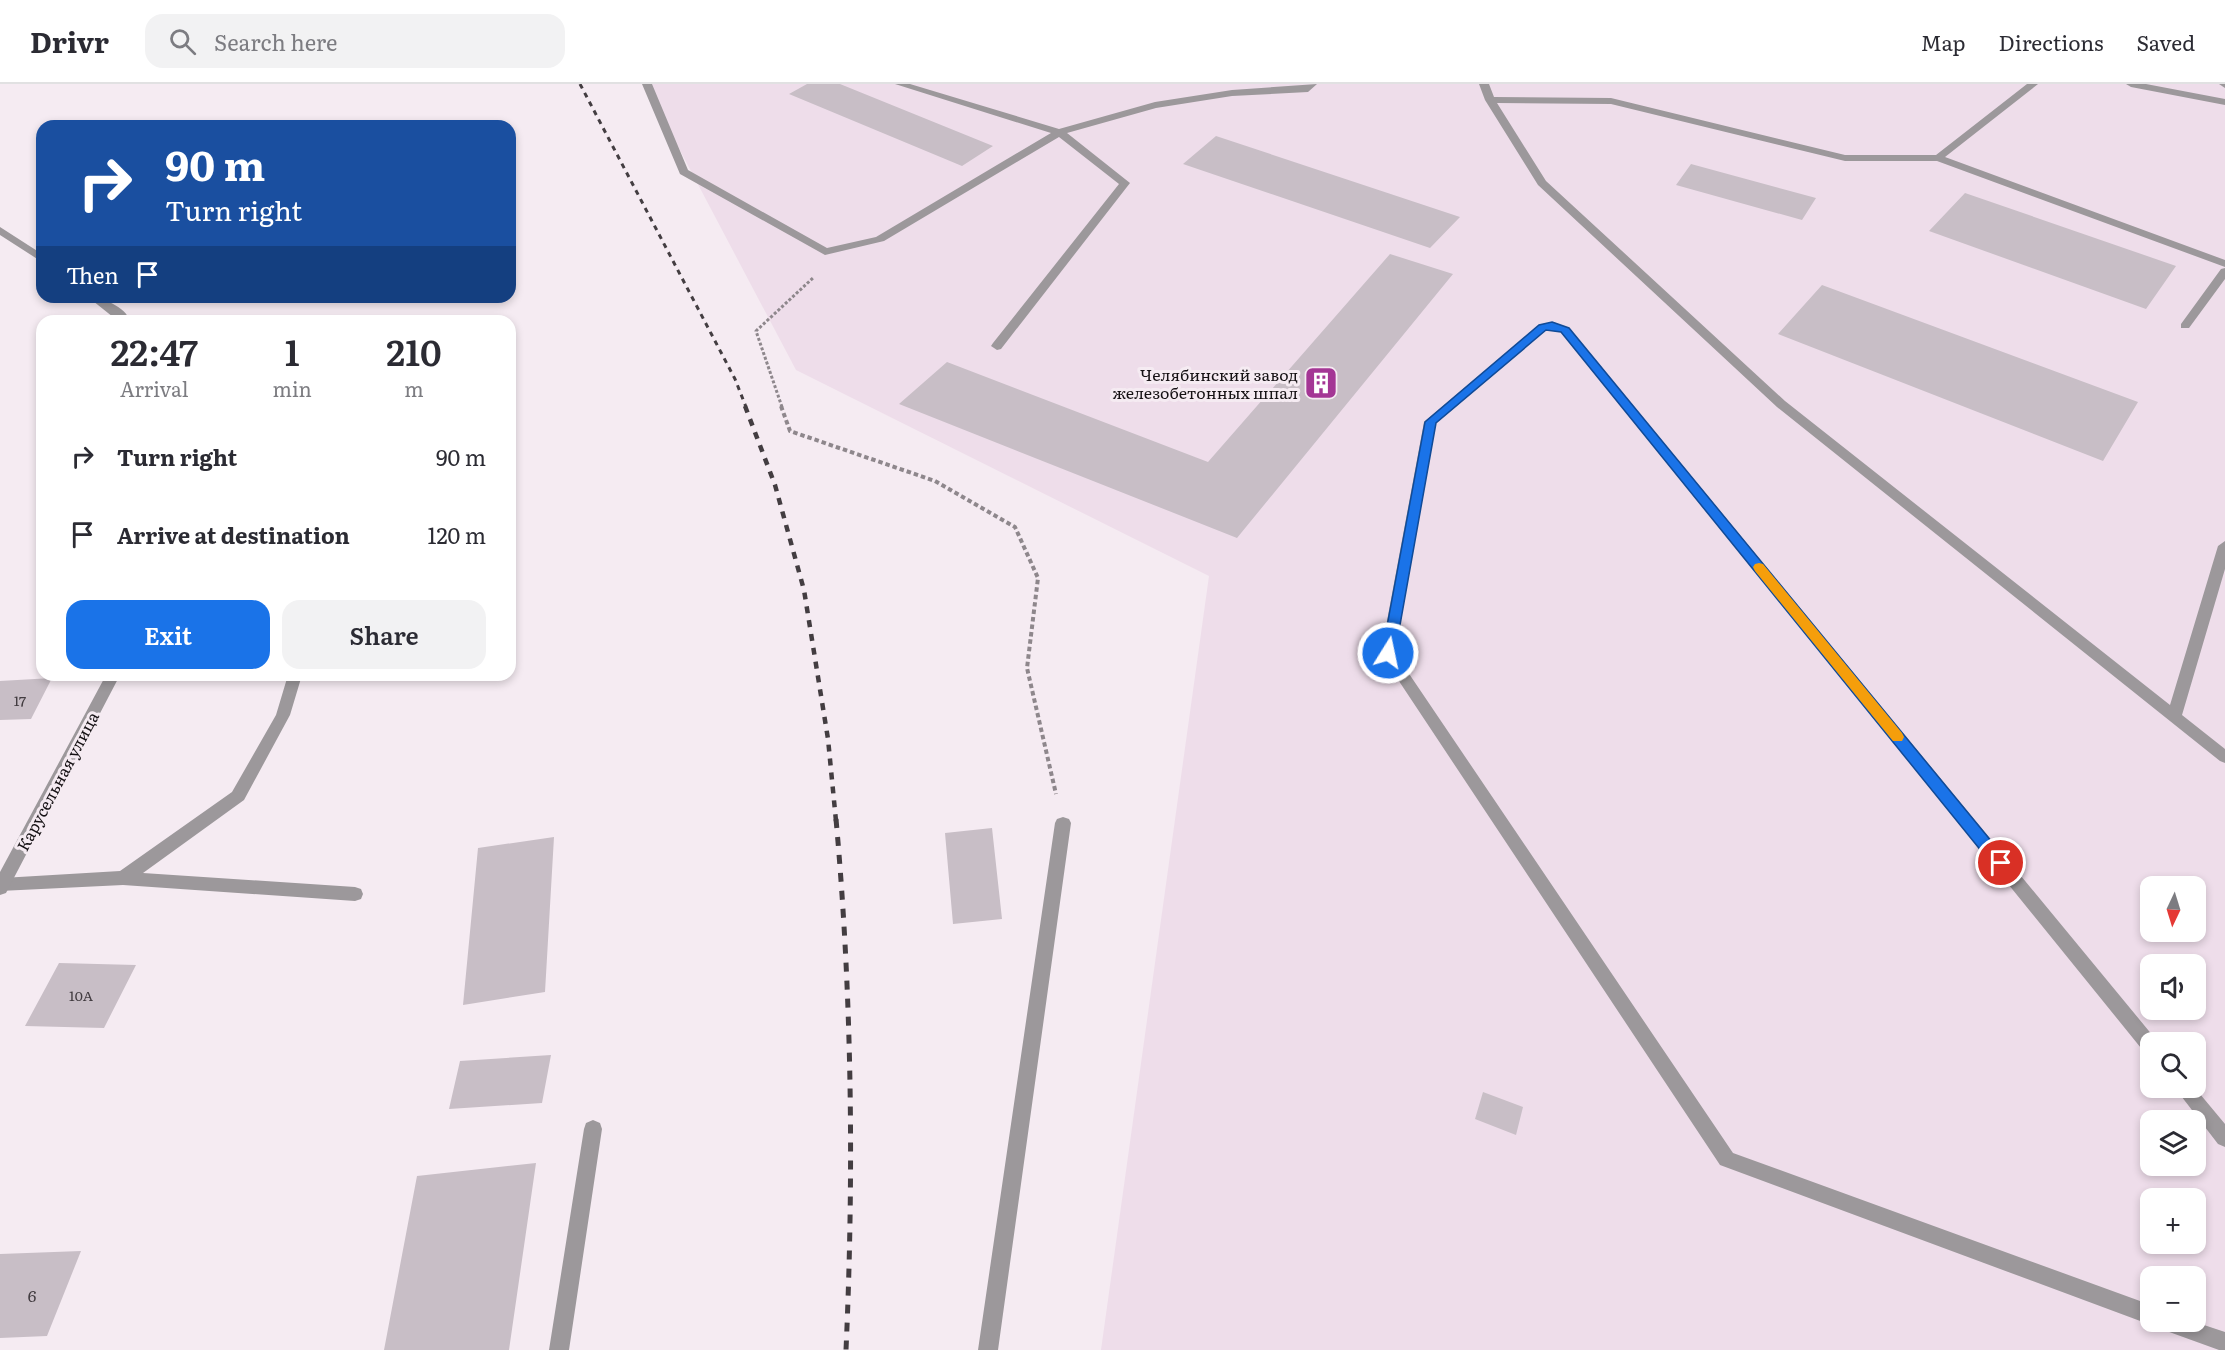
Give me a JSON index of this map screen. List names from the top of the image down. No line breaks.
{"streets":{"street":["Карусельная улица"]},"places":{"building":["Челябинский завод железобетонных шпал"]},"house_numbers":["17","10А","6"],"north":"bottom","page":{"header":"Drivr","search":"Search here","nav":["Map","Directions","Saved"],"turn":["90 m","Turn right"],"then":"Then","eta":["22:47","Arrival","1","min","210","m"],"list":[{"name":"Turn right","value":"90 m"},{"name":"Arrive at destination","value":"120 m"}],"buttons":["Exit","Share"],"map_buttons":["+","−"]}}
